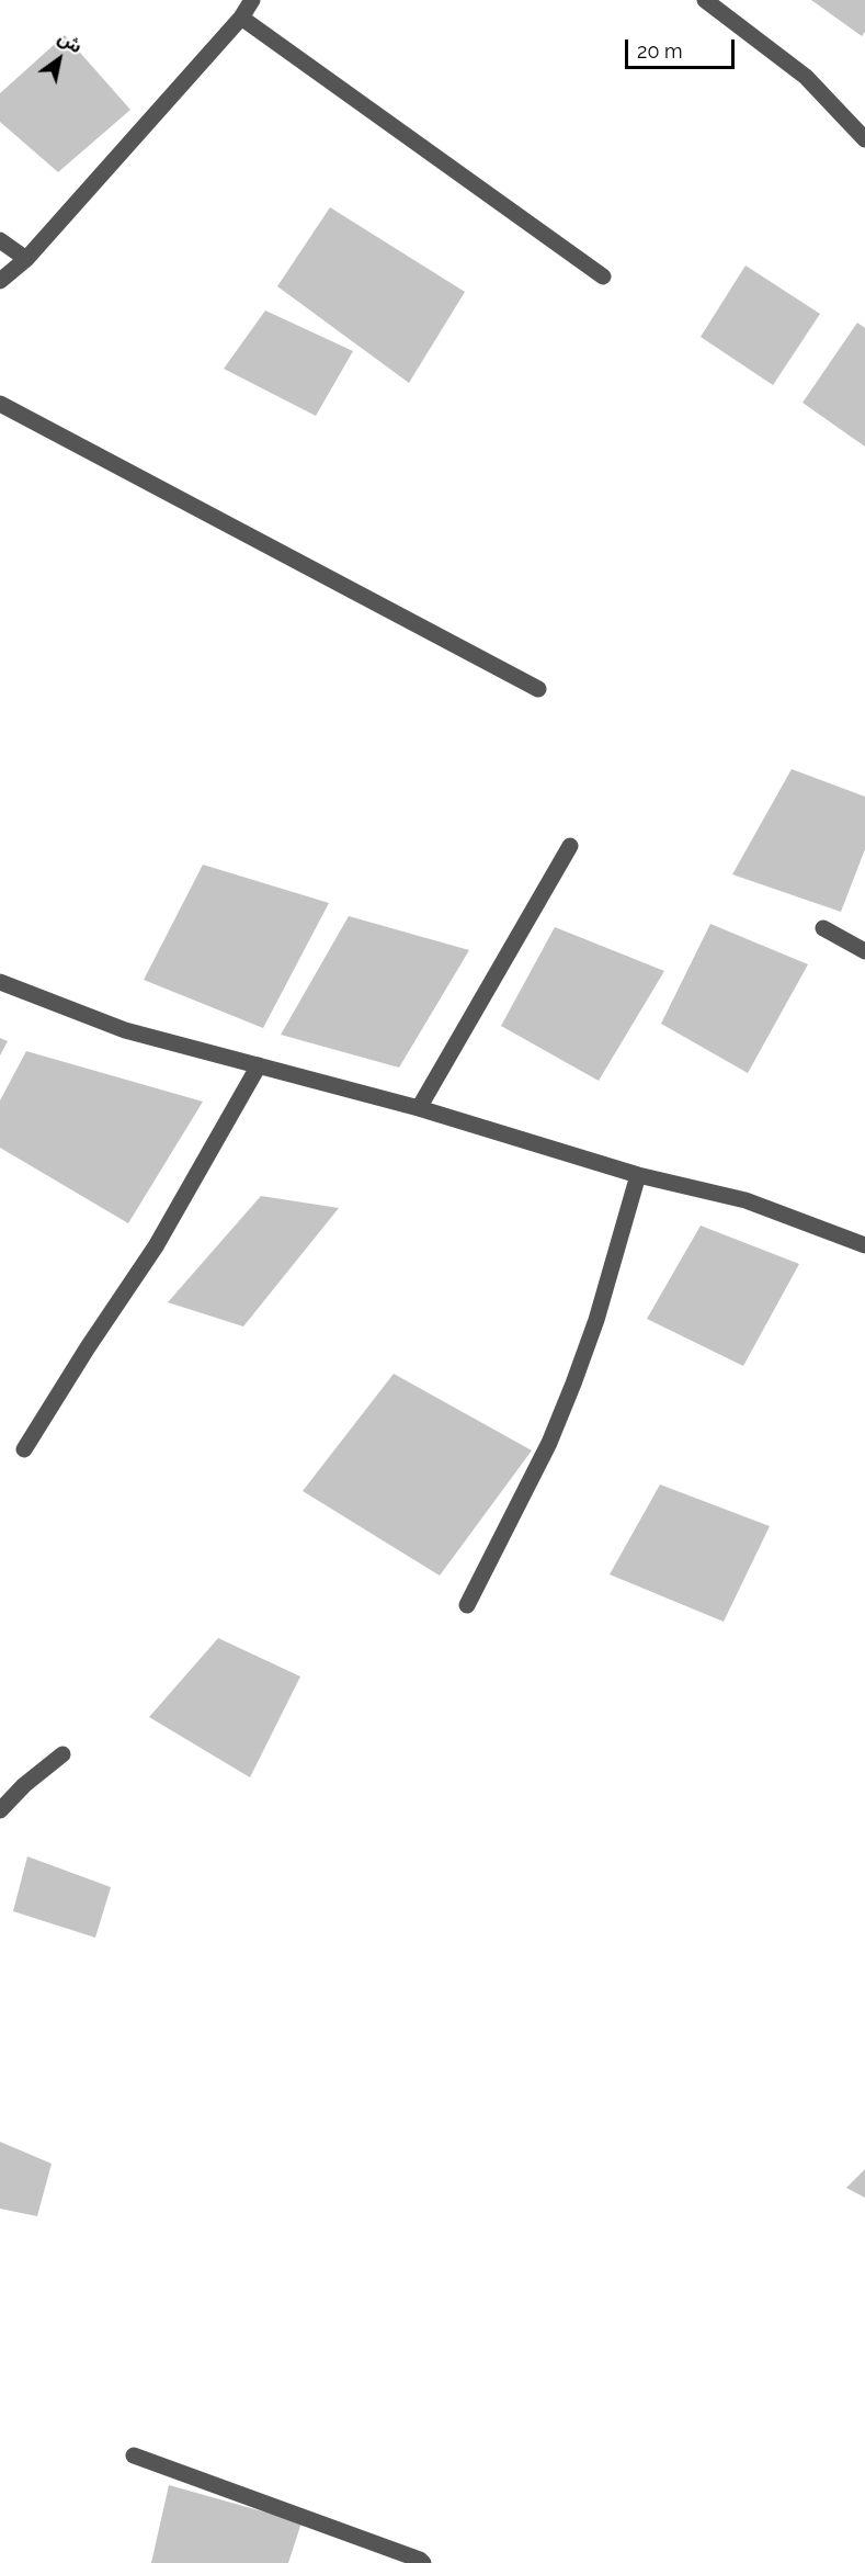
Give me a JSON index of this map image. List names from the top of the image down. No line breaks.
{"scale_bar":"20 m","north":"top right"}
